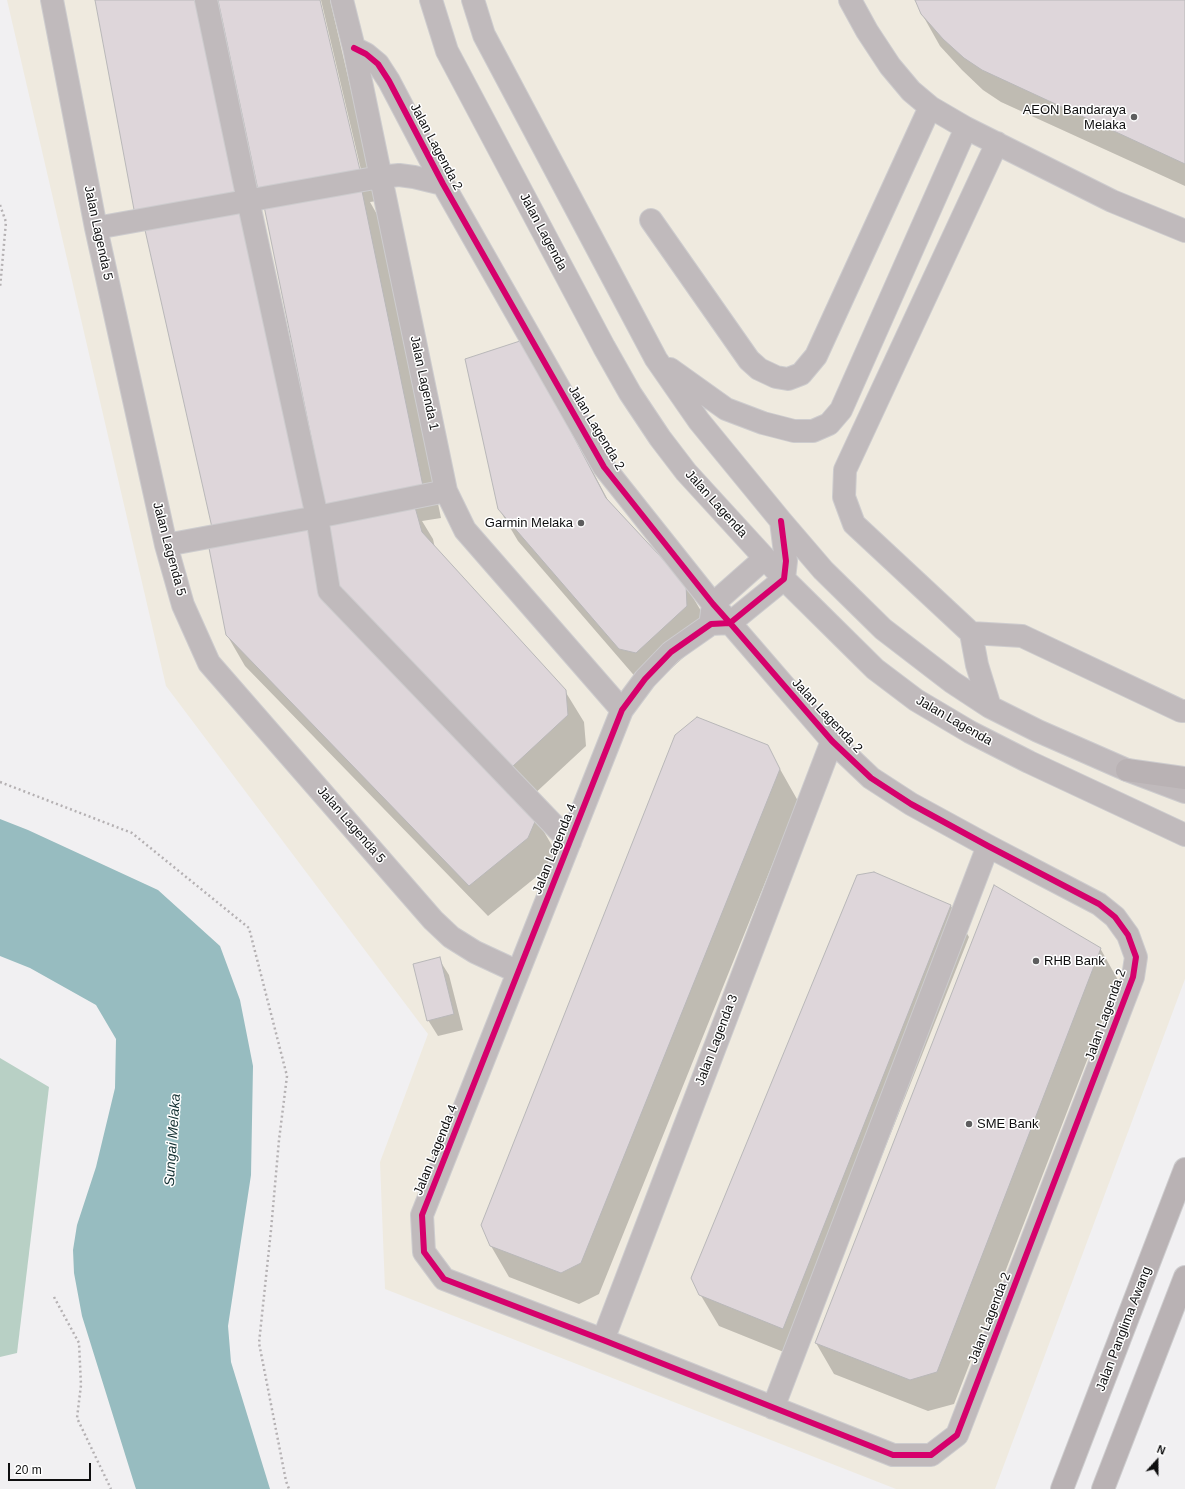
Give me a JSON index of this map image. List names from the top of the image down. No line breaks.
{"streets":{"main road":["Jalan Panglima Awang"],"street":["Jalan Lagenda 2","Jalan Lagenda","Jalan Lagenda 5","Jalan Lagenda 1","Jalan Lagenda 4","Jalan Lagenda 3"]},"crossings":[["Jalan Lagenda 2","Jalan Lagenda 5"],["Jalan Lagenda 2","Jalan Lagenda 1"],["Jalan Lagenda 2","Jalan Lagenda 4"],["Jalan Lagenda 2","Jalan Lagenda 3"],["Jalan Lagenda","Jalan Lagenda 4"],["Jalan Lagenda 5","Jalan Lagenda 4"],["Jalan Lagenda 1","Jalan Lagenda 4"],["Jalan Lagenda 4","Jalan Lagenda 3"]],"water":["Sungai Melaka"],"places":["AEON Bandaraya Melaka","Garmin Melaka","RHB Bank","SME Bank"],"scale_bar":"20 m","north":"top"}
